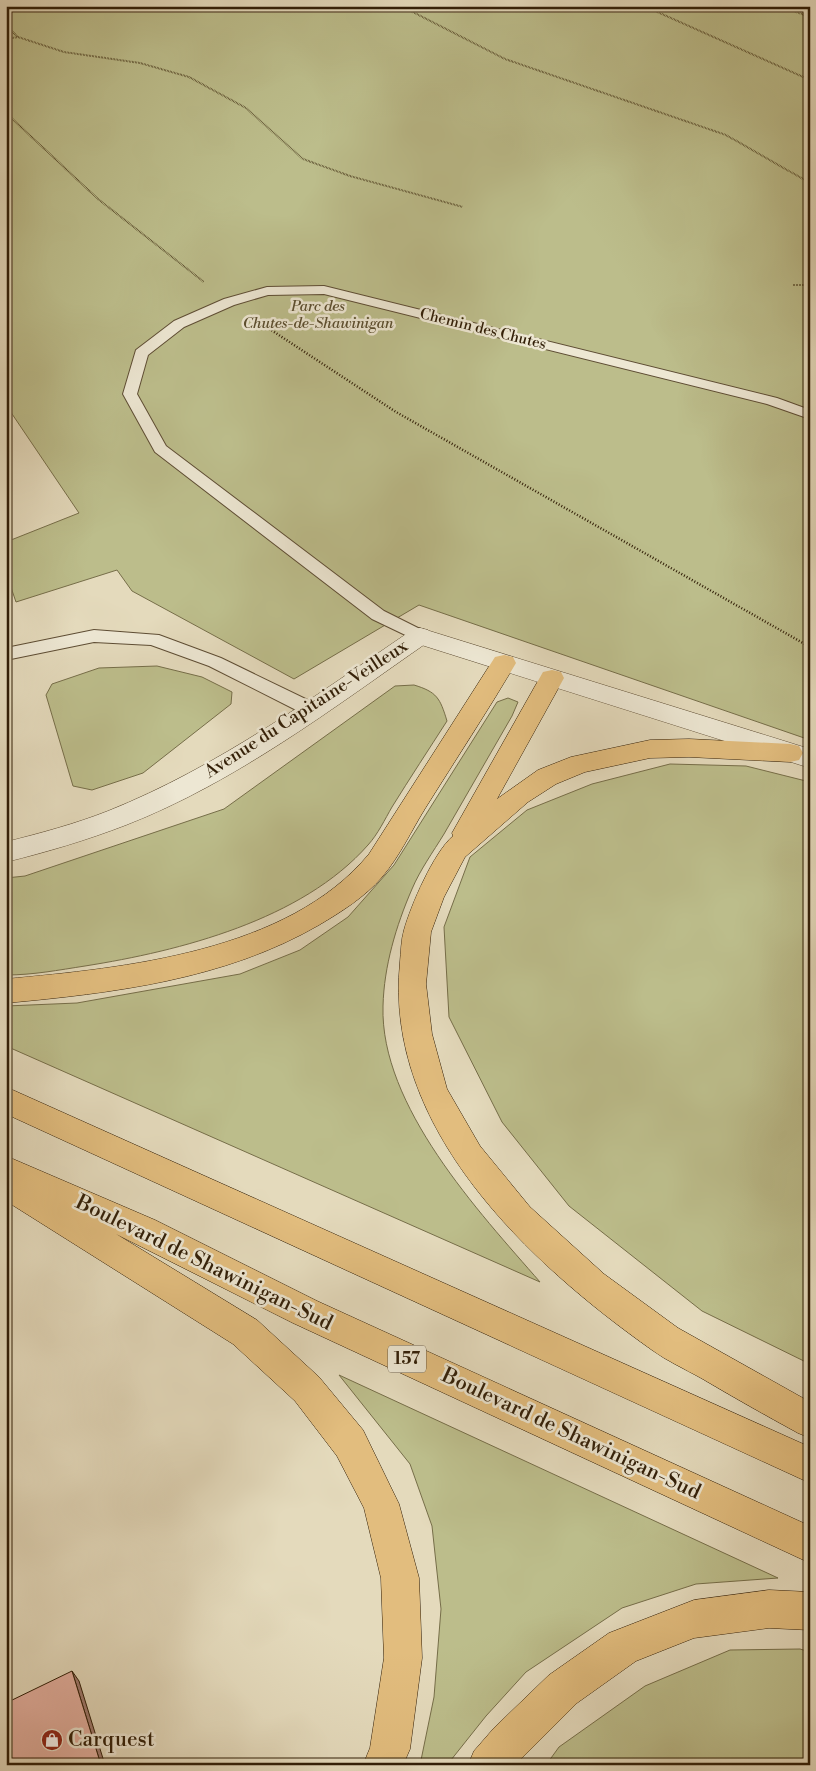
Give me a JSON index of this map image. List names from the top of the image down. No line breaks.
{"streets":{"main road":["Boulevard de Shawinigan-Sud","157"],"street":["Avenue du Capitaine-Veilleux"],"lane":["Chemin des Chutes"]},"crossings":[["Chemin des Chutes","Avenue du Capitaine-Veilleux"]],"parks":["Parc des Chutes-de-Shawinigan"],"places":{"shop":["Carquest"]}}
